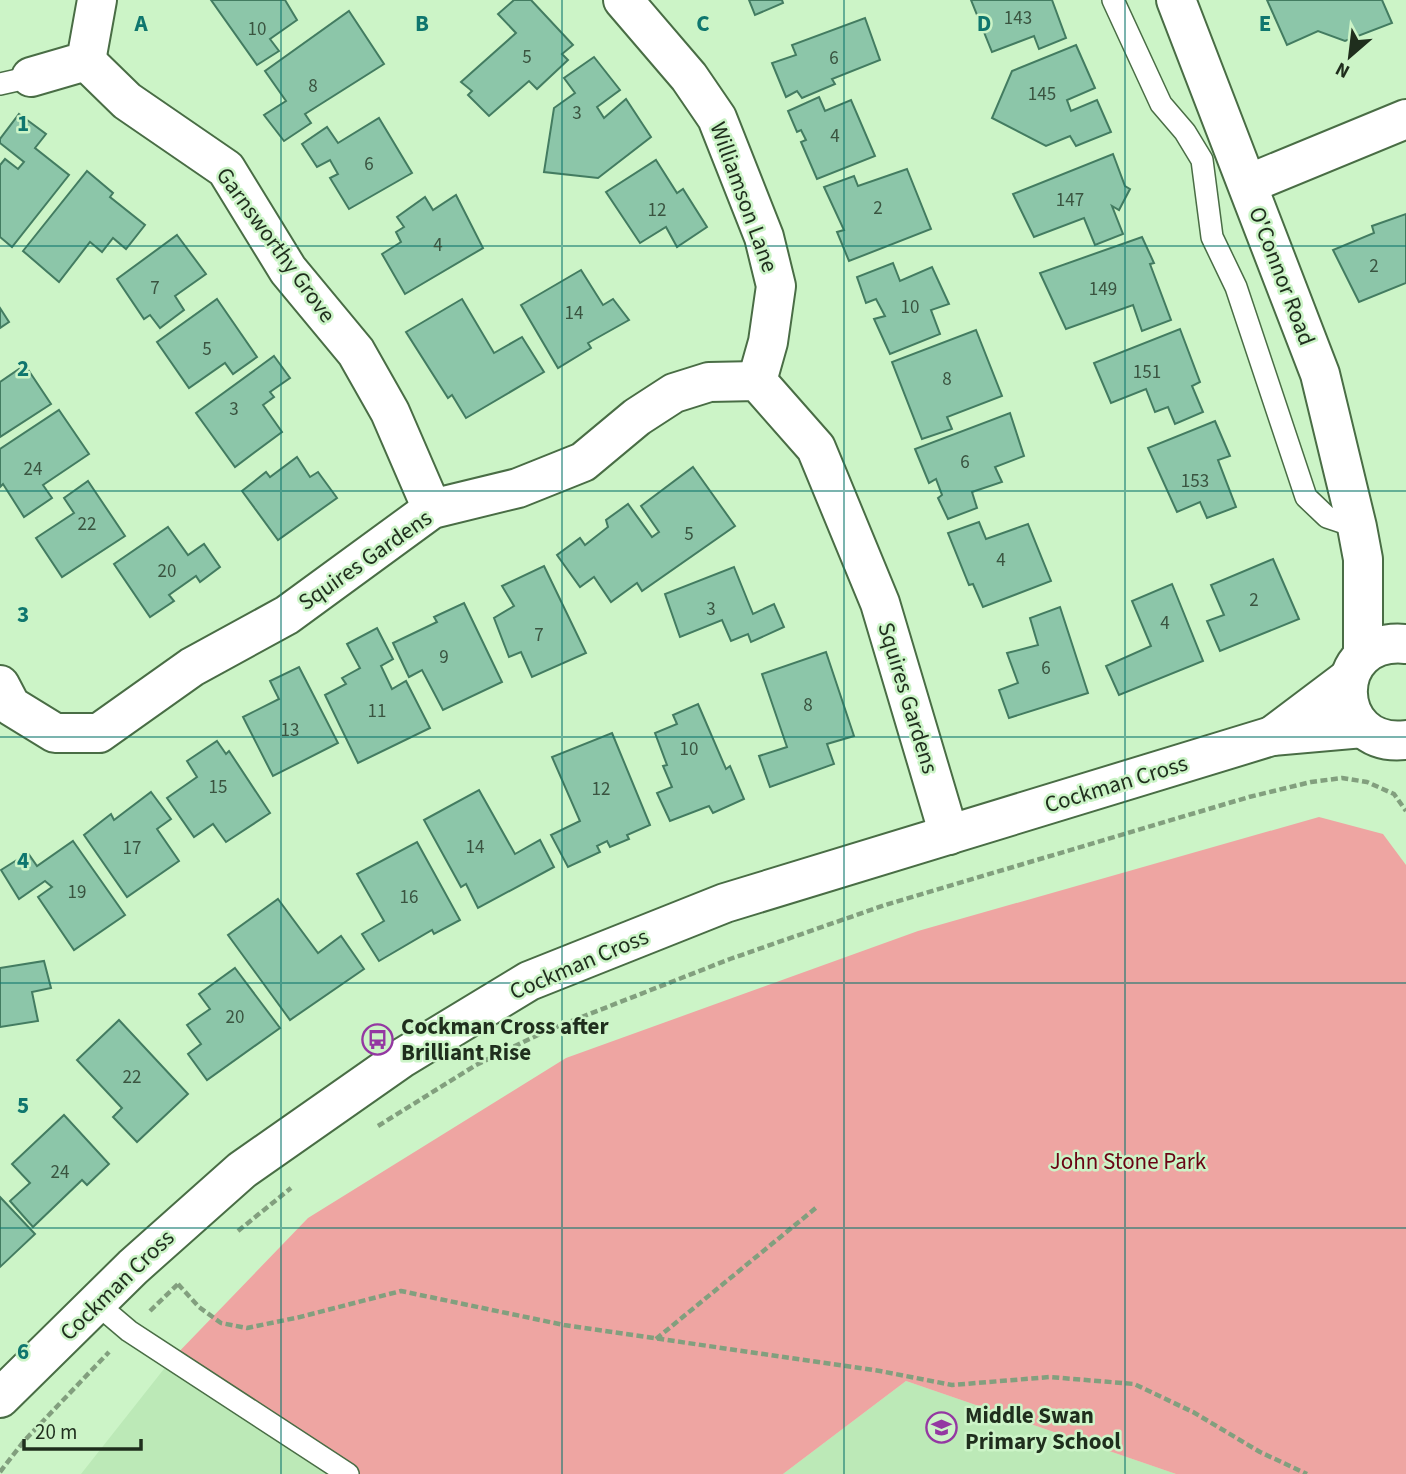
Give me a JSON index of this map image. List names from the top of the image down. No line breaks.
{"streets":{"street":["Williamson Lane","Garnsworthy Grove","O'Connor Road","Squires Gardens","Cockman Cross"]},"crossings":[["Williamson Lane","Squires Gardens"],["Garnsworthy Grove","Squires Gardens"],["O'Connor Road","Cockman Cross"],["Squires Gardens","Cockman Cross"]],"parks":["John Stone Park"],"places":{"bus stop":["Cockman Cross after Brilliant Rise"],"school or university":["Middle Swan Primary School"]},"house_numbers":["143","10","5","6","8","145","3","4","6","147","2","12","4","2","7","149","10","14","5","151","8","3","6","24","153","22","5","4","20","2","3","4","7","9","6","8","11","13","10","15","12","14","17","19","16","20","22","24"],"scale_bar":"20 m","north":"bottom left","grid":{"columns":["A","B","C","D","E"],"rows":["1","2","3","4","5","6"]}}
